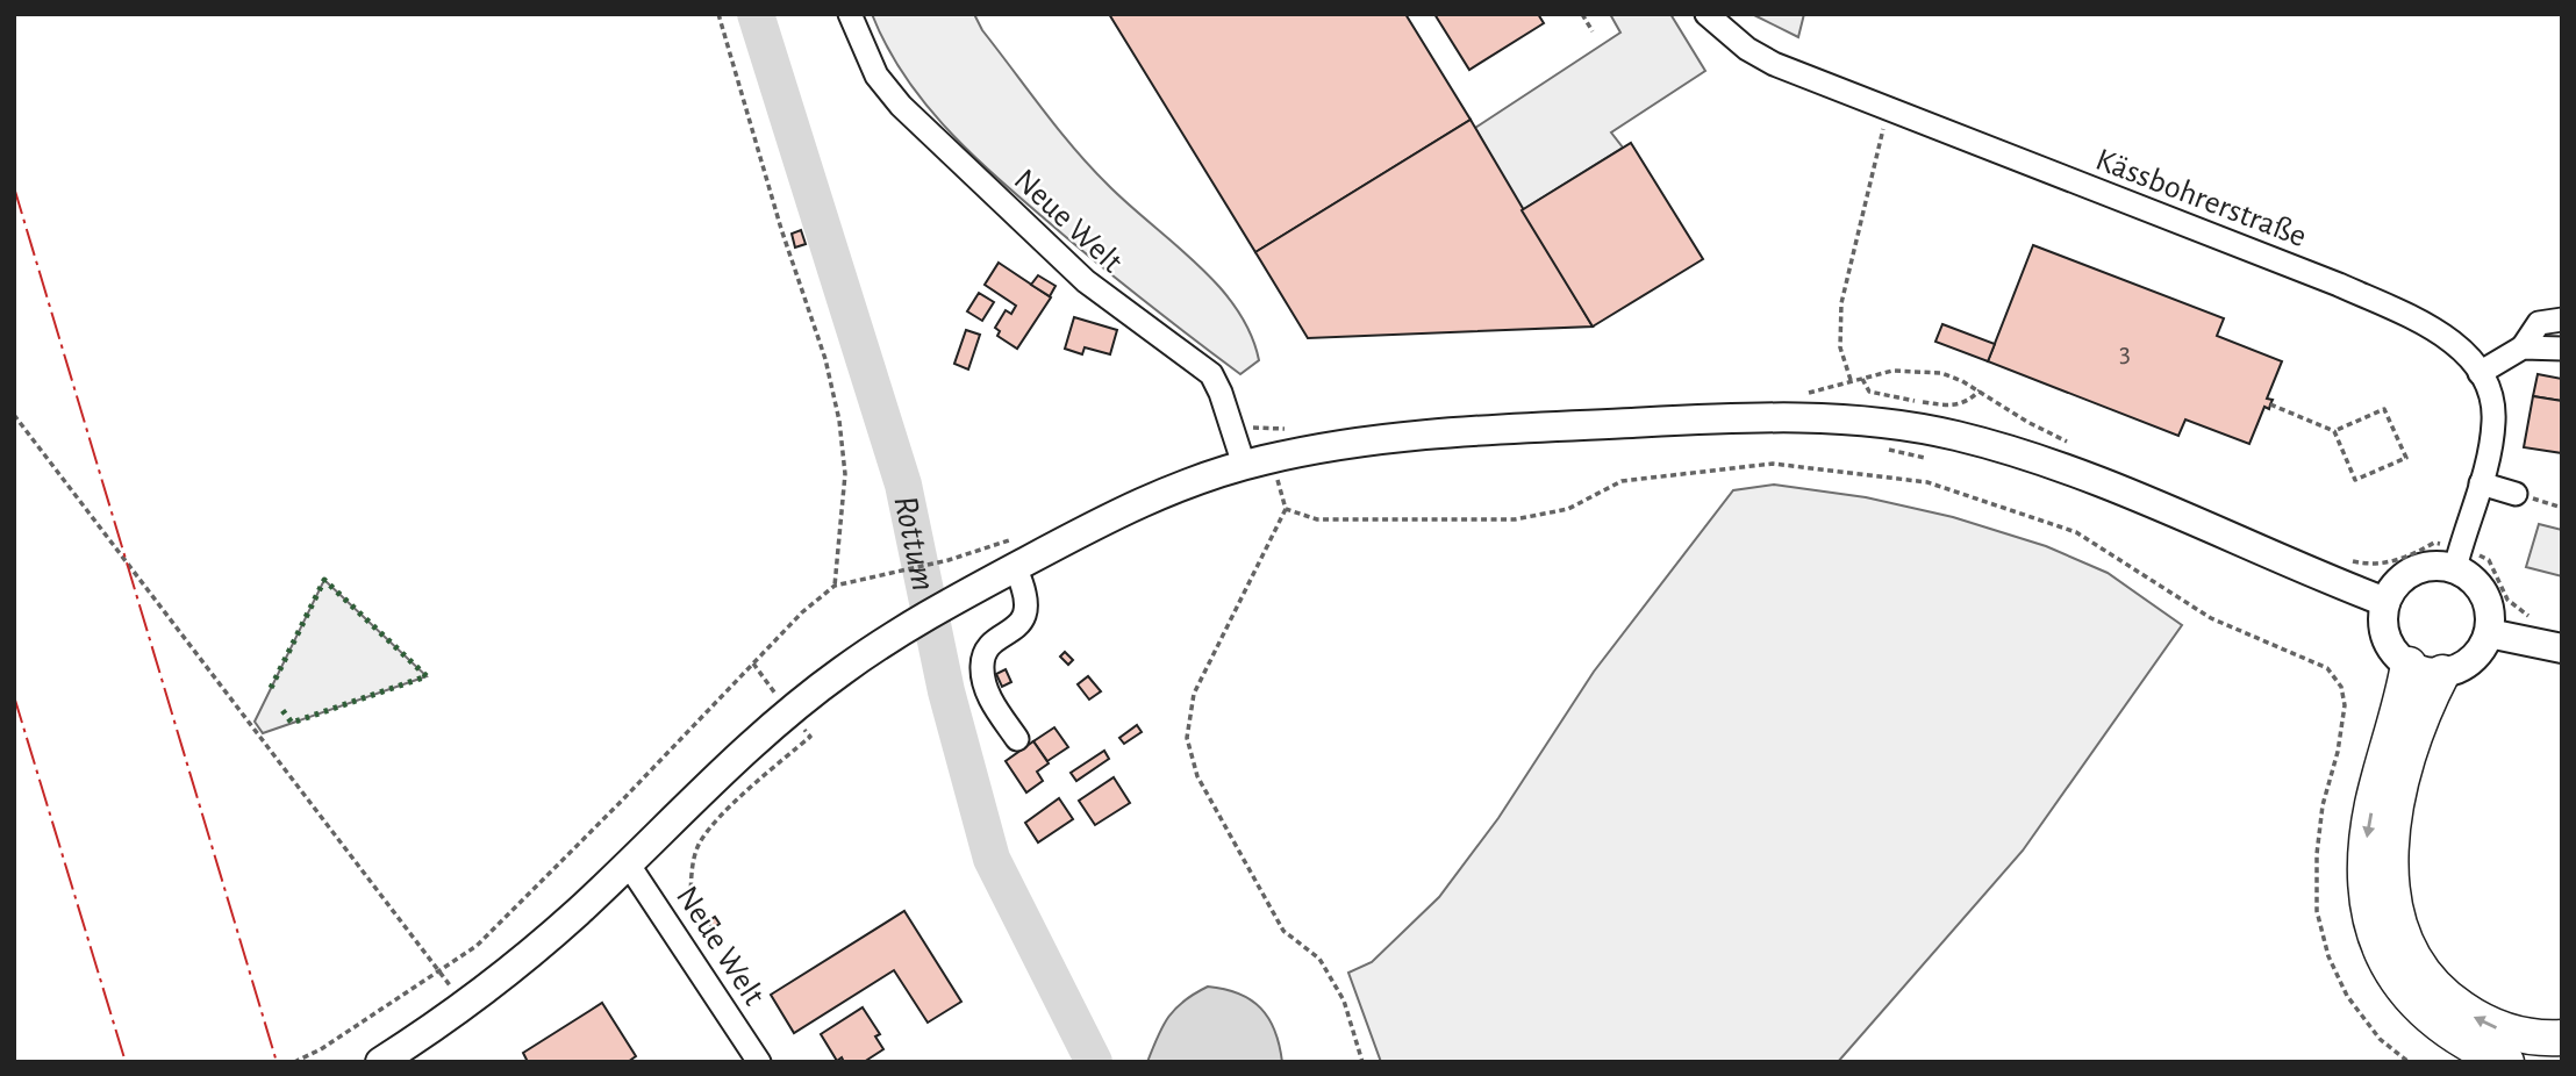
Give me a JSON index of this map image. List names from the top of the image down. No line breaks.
{"streets":{"street":["Kässbohrerstraße","Neue Welt"]},"water":["Rottum"],"house_numbers":["3"]}
